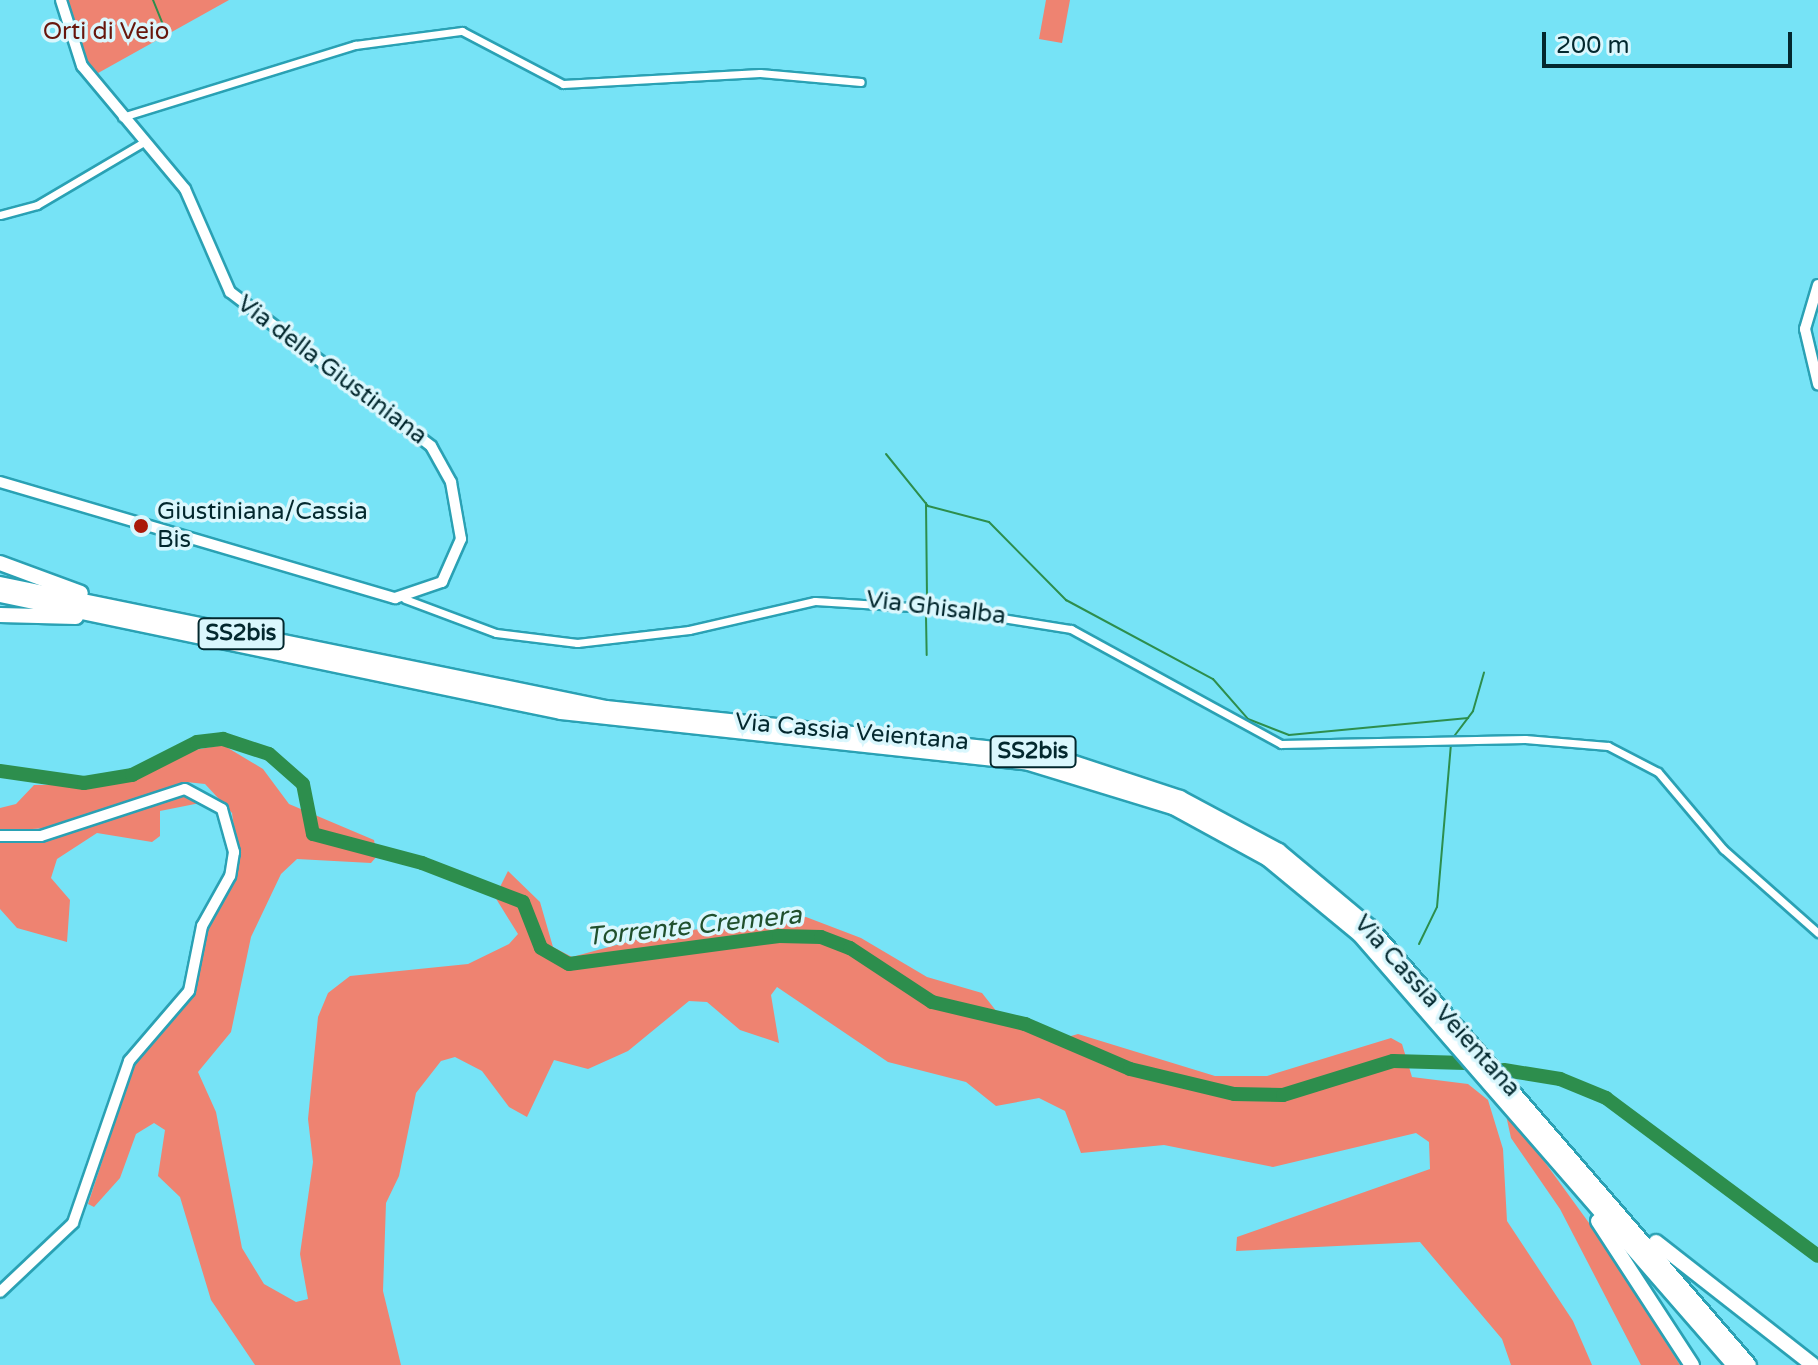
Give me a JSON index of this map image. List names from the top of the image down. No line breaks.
{"streets":{"highway":["SS2bis","Via Cassia Veientana"],"street":["Via della Giustiniana","Via Ghisalba"]},"crossings":[["Via della Giustiniana","Via Ghisalba"]],"water":["Torrente Cremera"],"parks":["Orti di Veio"],"places":["Giustiniana/Cassia Bis"],"scale_bar":"200 m"}
